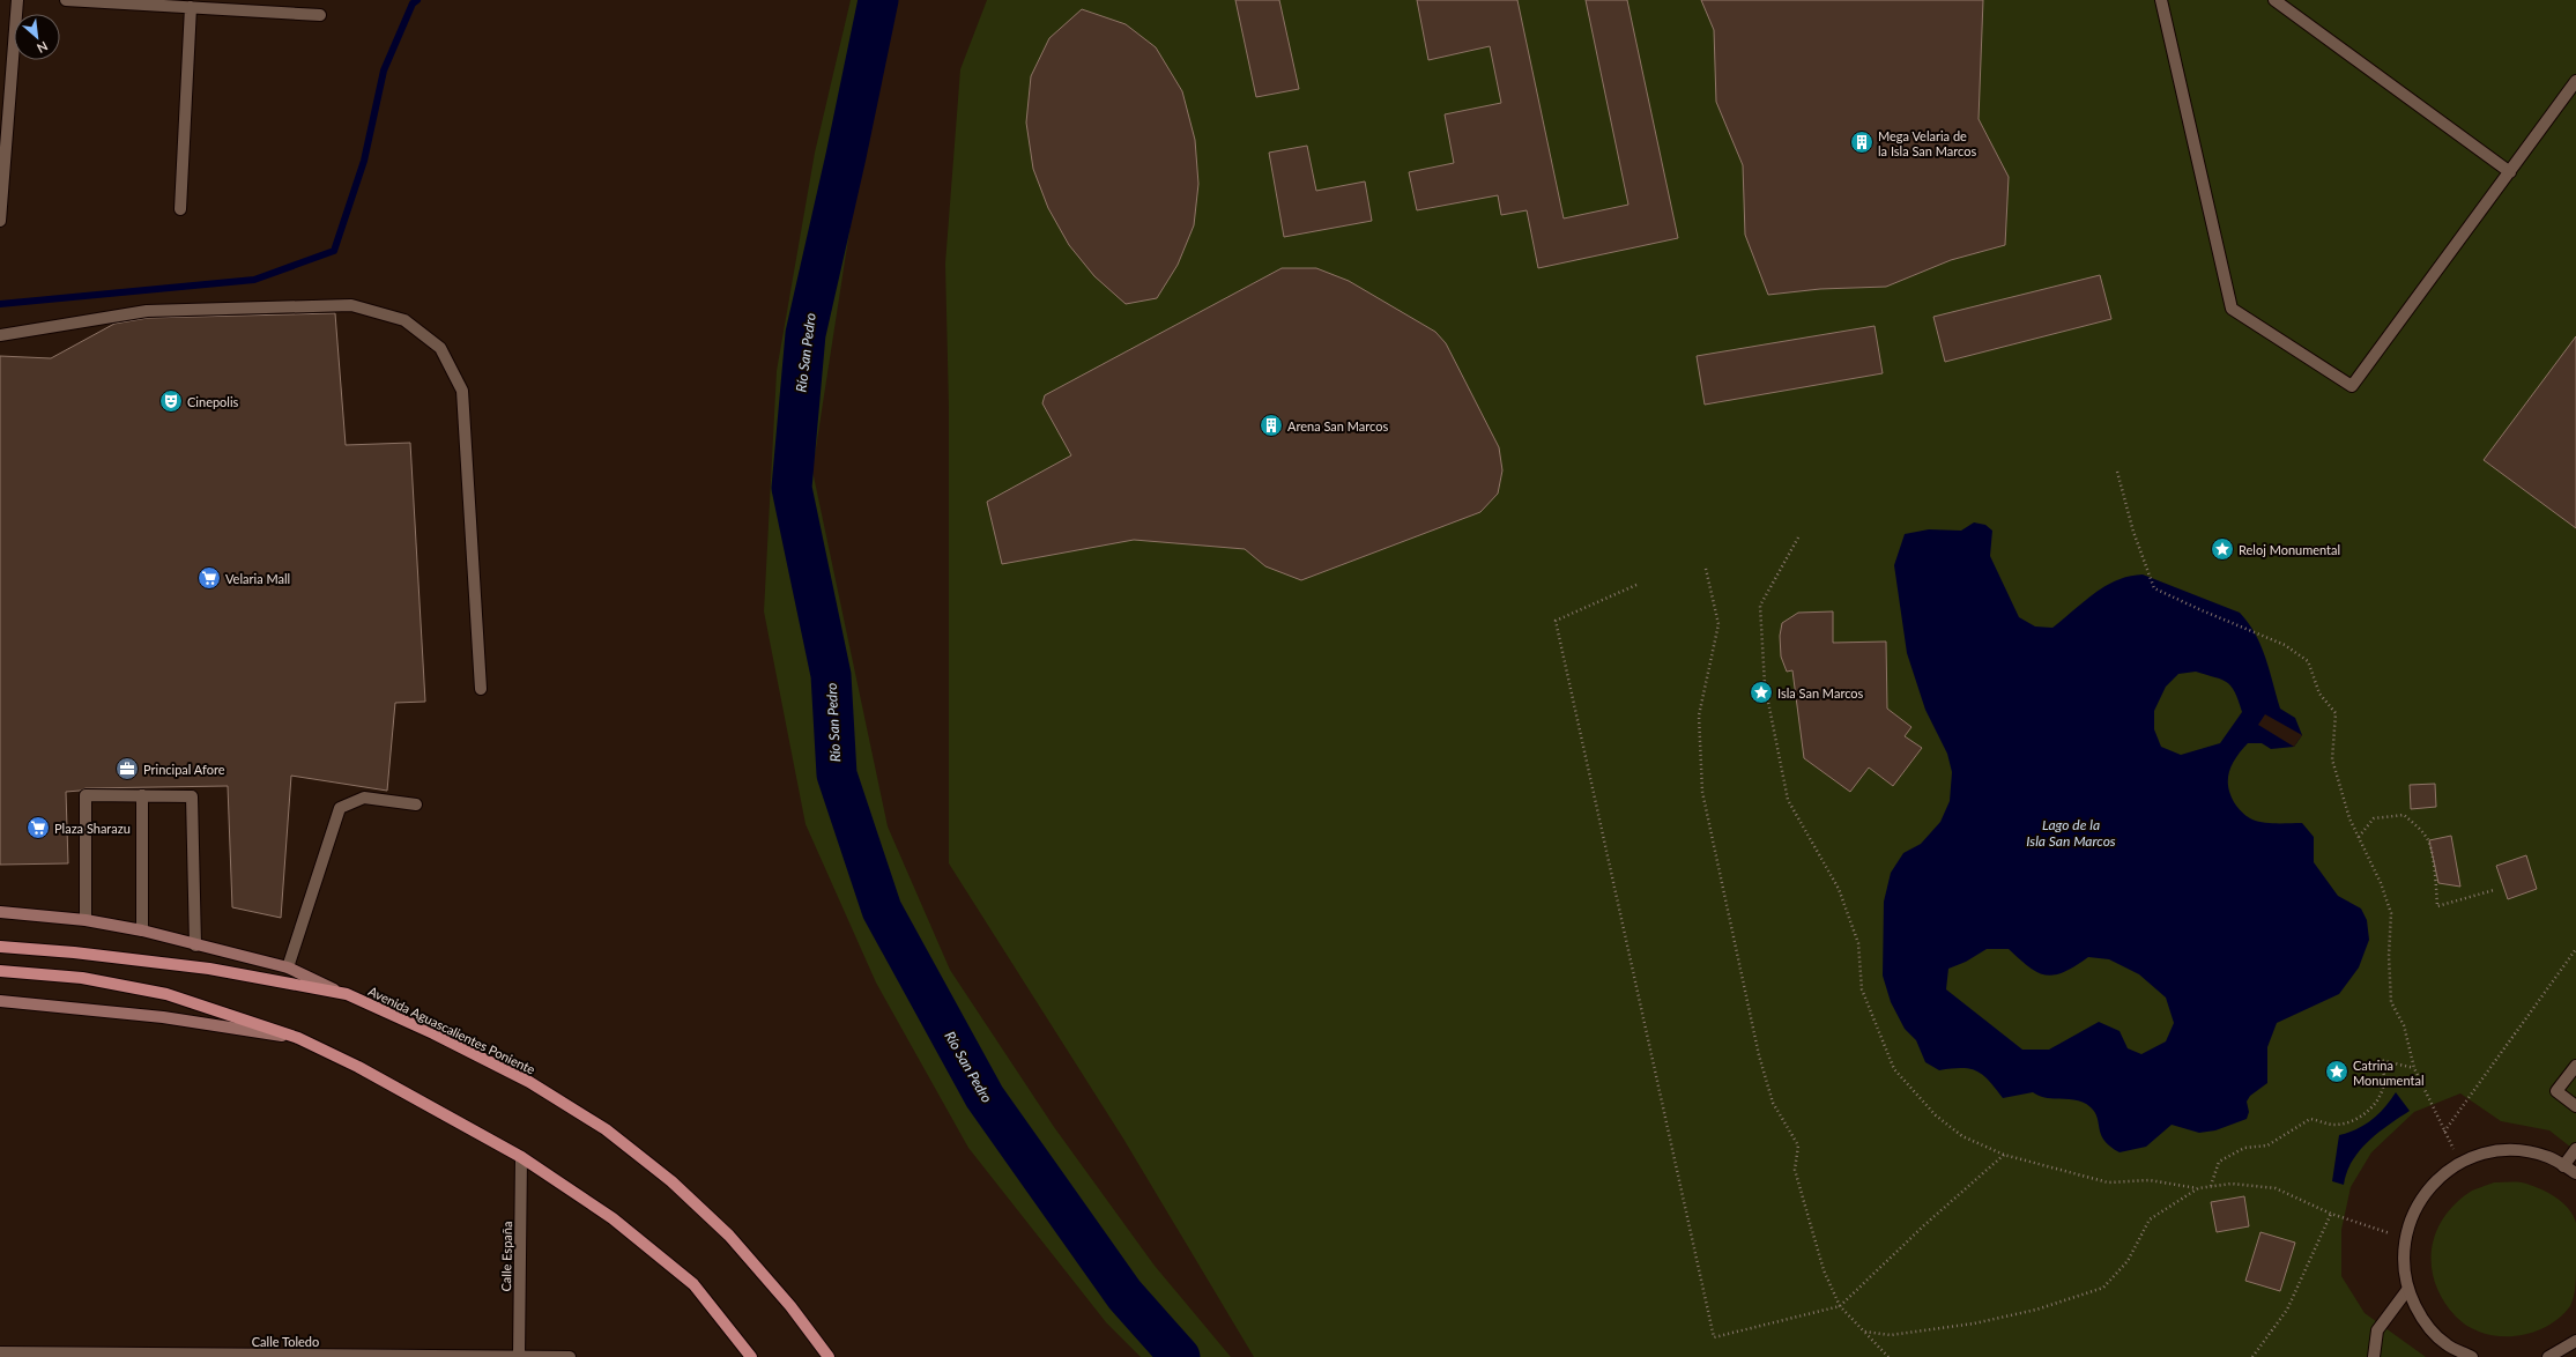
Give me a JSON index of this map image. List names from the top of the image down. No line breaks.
{"streets":{"main road":["Avenida Aguascalientes Poniente"],"street":["Calle España","Calle Toledo"]},"crossings":[["Calle España","Calle Toledo"]],"water":["Río San Pedro","Lago de la Isla San Marcos"],"places":{"building":["Mega Velaria de la Isla San Marcos","Arena San Marcos"],"theatre":["Cinepolis"],"place":["Reloj Monumental","Isla San Marcos","Catrina Monumental"],"supermarket":["Velaria Mall","Plaza Sharazu"],"office":["Principal Afore"]},"north":"bottom right"}
